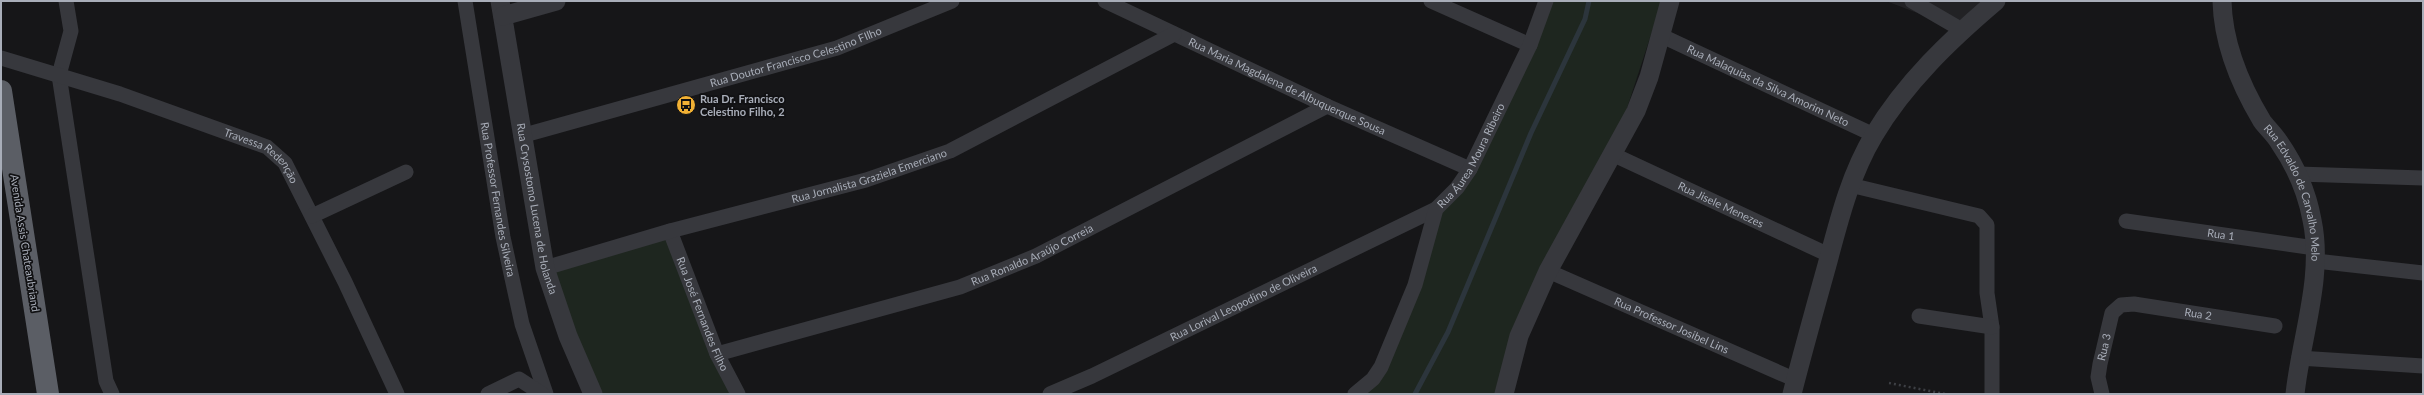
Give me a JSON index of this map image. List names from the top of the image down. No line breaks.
{"streets":{"highway":["Avenida Assis Chateaubriand"],"street":["Rua Doutor Francisco Celestino FIlho","Rua Malaquias da Silva Amorim Neto","Rua Maria Magdalena de Albuquerque Sousa","Rua Áurea Moura Ribeiro","Travessa Redenção","Rua Jornalista Graziela Emerciano","Rua Edvaldo de Carvalho Melo","Rua Professor Fernandes Silveira","Rua Jisele Menezes","Rua Crysostomo Lucena de Holanda","Rua 1","Rua Ronaldo Araújo Correia","Rua Lorival Leopodino de Oliveira","Rua José Fernandes Filho","Rua 2","Rua Professor Josibel Lins","Rua 3"]},"crossings":[["Rua Doutor Francisco Celestino FIlho","Rua Crysostomo Lucena de Holanda"],["Rua Maria Magdalena de Albuquerque Sousa","Rua Áurea Moura Ribeiro"],["Rua Maria Magdalena de Albuquerque Sousa","Rua Jornalista Graziela Emerciano"],["Rua Maria Magdalena de Albuquerque Sousa","Rua Ronaldo Araújo Correia"],["Rua Áurea Moura Ribeiro","Rua Lorival Leopodino de Oliveira"],["Rua Jornalista Graziela Emerciano","Rua Crysostomo Lucena de Holanda"],["Rua Jornalista Graziela Emerciano","Rua José Fernandes Filho"],["Rua Edvaldo de Carvalho Melo","Rua 1"],["Rua Ronaldo Araújo Correia","Rua José Fernandes Filho"],["Rua 2","Rua 3"]],"places":{"bus stop":["Rua Dr. Francisco Celestino Filho, 2"]}}
